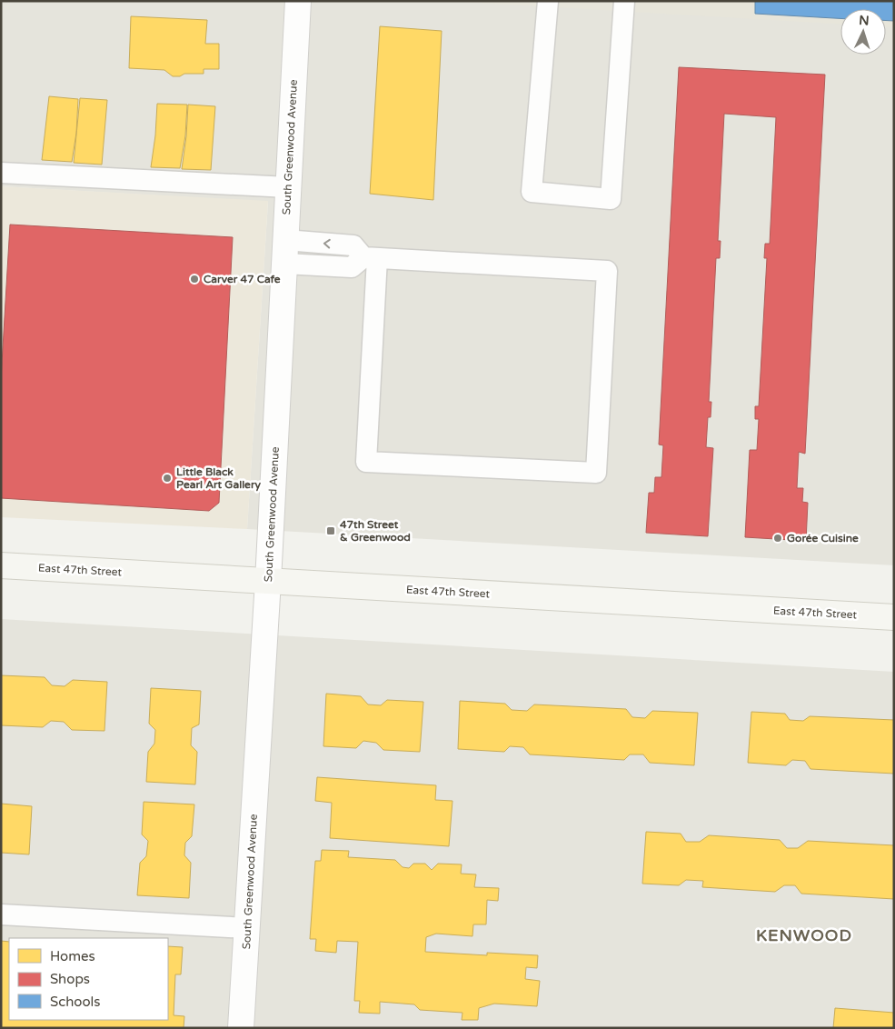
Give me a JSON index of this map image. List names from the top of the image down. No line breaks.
{"streets":{"main road":["East 47th Street"],"street":["South Greenwood Avenue"]},"crossings":[["South Greenwood Avenue","East 47th Street"]],"districts":["KENWOOD"],"places":{"other":["Carver 47 Cafe","Little Black Pearl Art Gallery","Gorée Cuisine"],"transit":["47th Street & Greenwood"]},"legend":["Homes","Shops","Schools"],"north":"top"}
